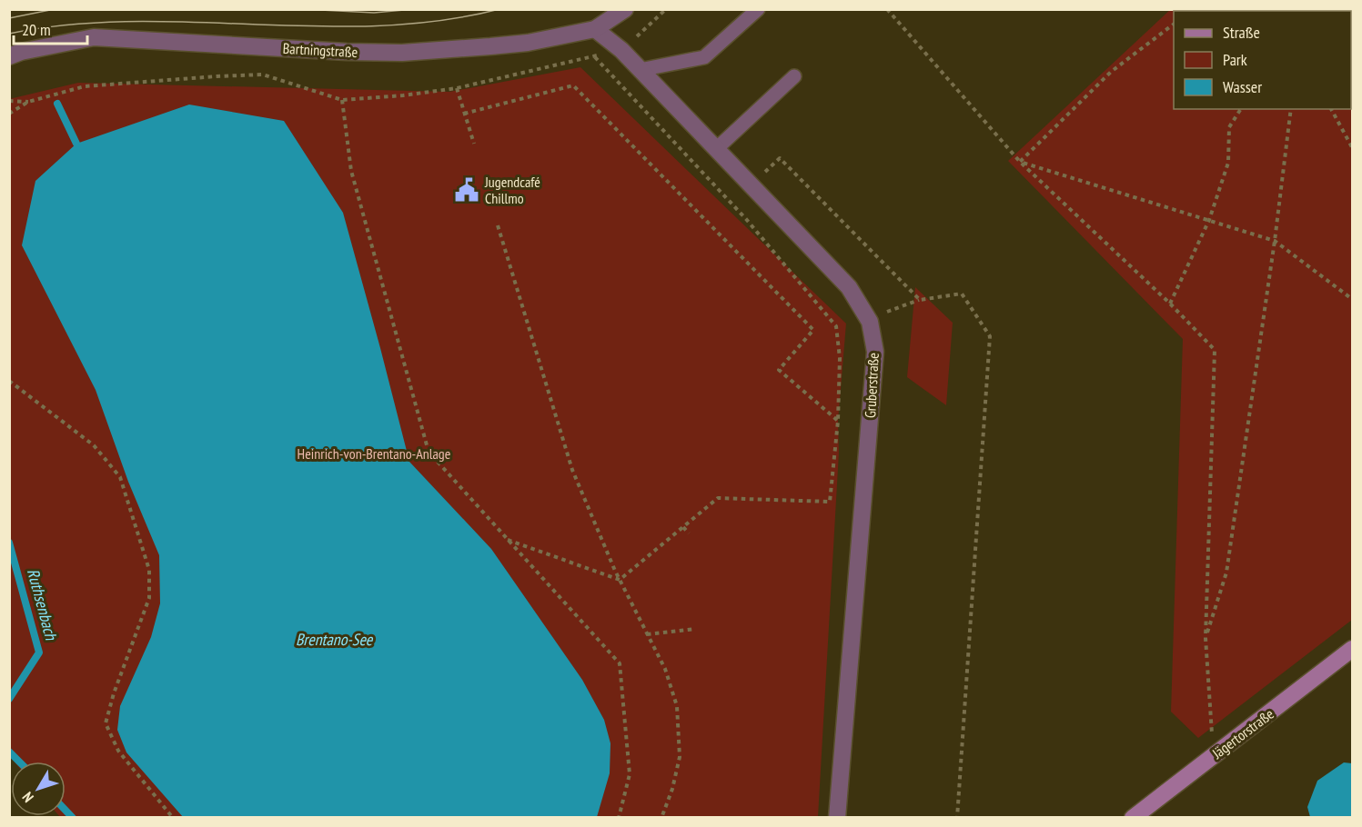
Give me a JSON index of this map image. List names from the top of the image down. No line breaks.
{"streets":{"street":["Bartningstraße","Gruberstraße","Jägertorstraße"]},"crossings":[["Bartningstraße","Gruberstraße"]],"water":["Ruthsenbach","Brentano-See"],"parks":["Heinrich-von-Brentano-Anlage"],"places":{"public building":["Jugendcafé Chillmo"]},"legend":["Straße","Park","Wasser"],"scale_bar":"20 m","north":"bottom left"}
